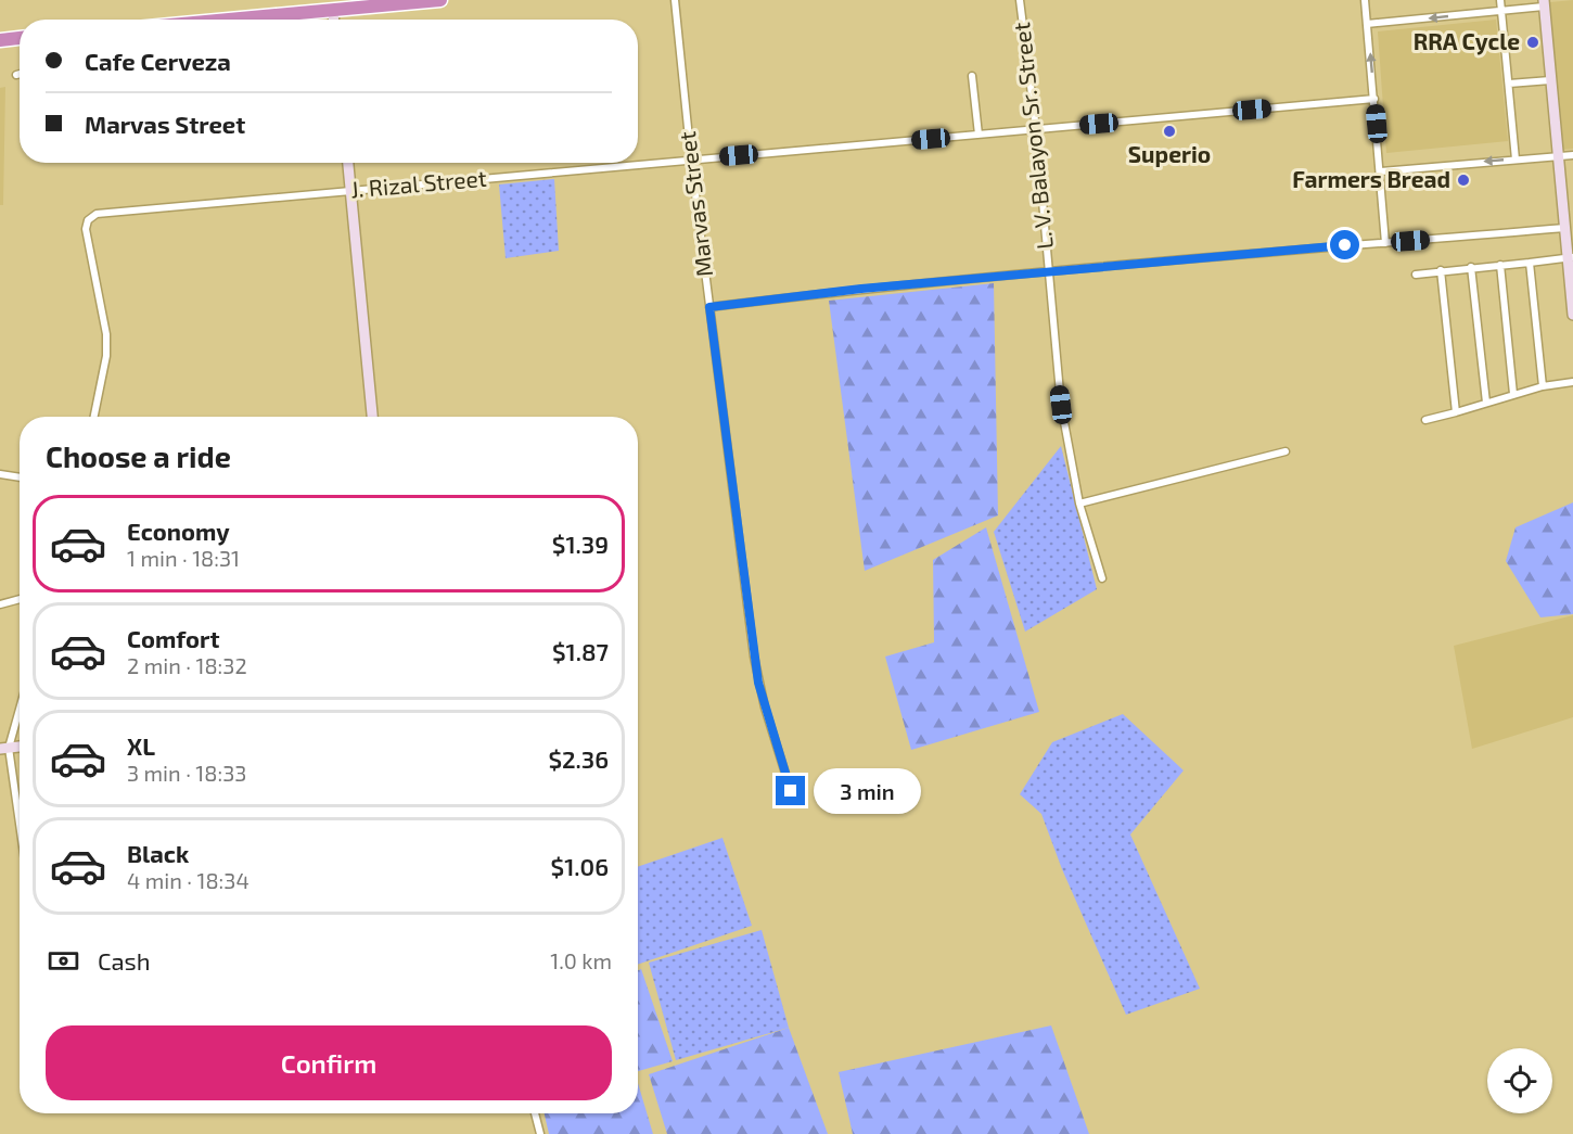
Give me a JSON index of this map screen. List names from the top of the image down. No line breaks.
{"streets":{"street":["L. V. Balayon Sr. Street","J. Rizal Street","Marvas Street"]},"crossings":[["L. V. Balayon Sr. Street","J. Rizal Street"],["J. Rizal Street","Marvas Street"]],"places":["RRA Cycle","Superio","Farmers Bread"],"page":{"banner":["Cafe Cerveza","Marvas Street"],"heading":"Choose a ride","list":[{"name":"Economy","note":"1 min · 18:31","value":"$1.39"},{"name":"Comfort","note":"2 min · 18:32","value":"$1.87"},{"name":"XL","note":"3 min · 18:33","value":"$2.36"},{"name":"Black","note":"4 min · 18:34","value":"$1.06"}],"bubble":"3 min","pay":["Cash","1.0 km"],"buttons":"Confirm"}}
